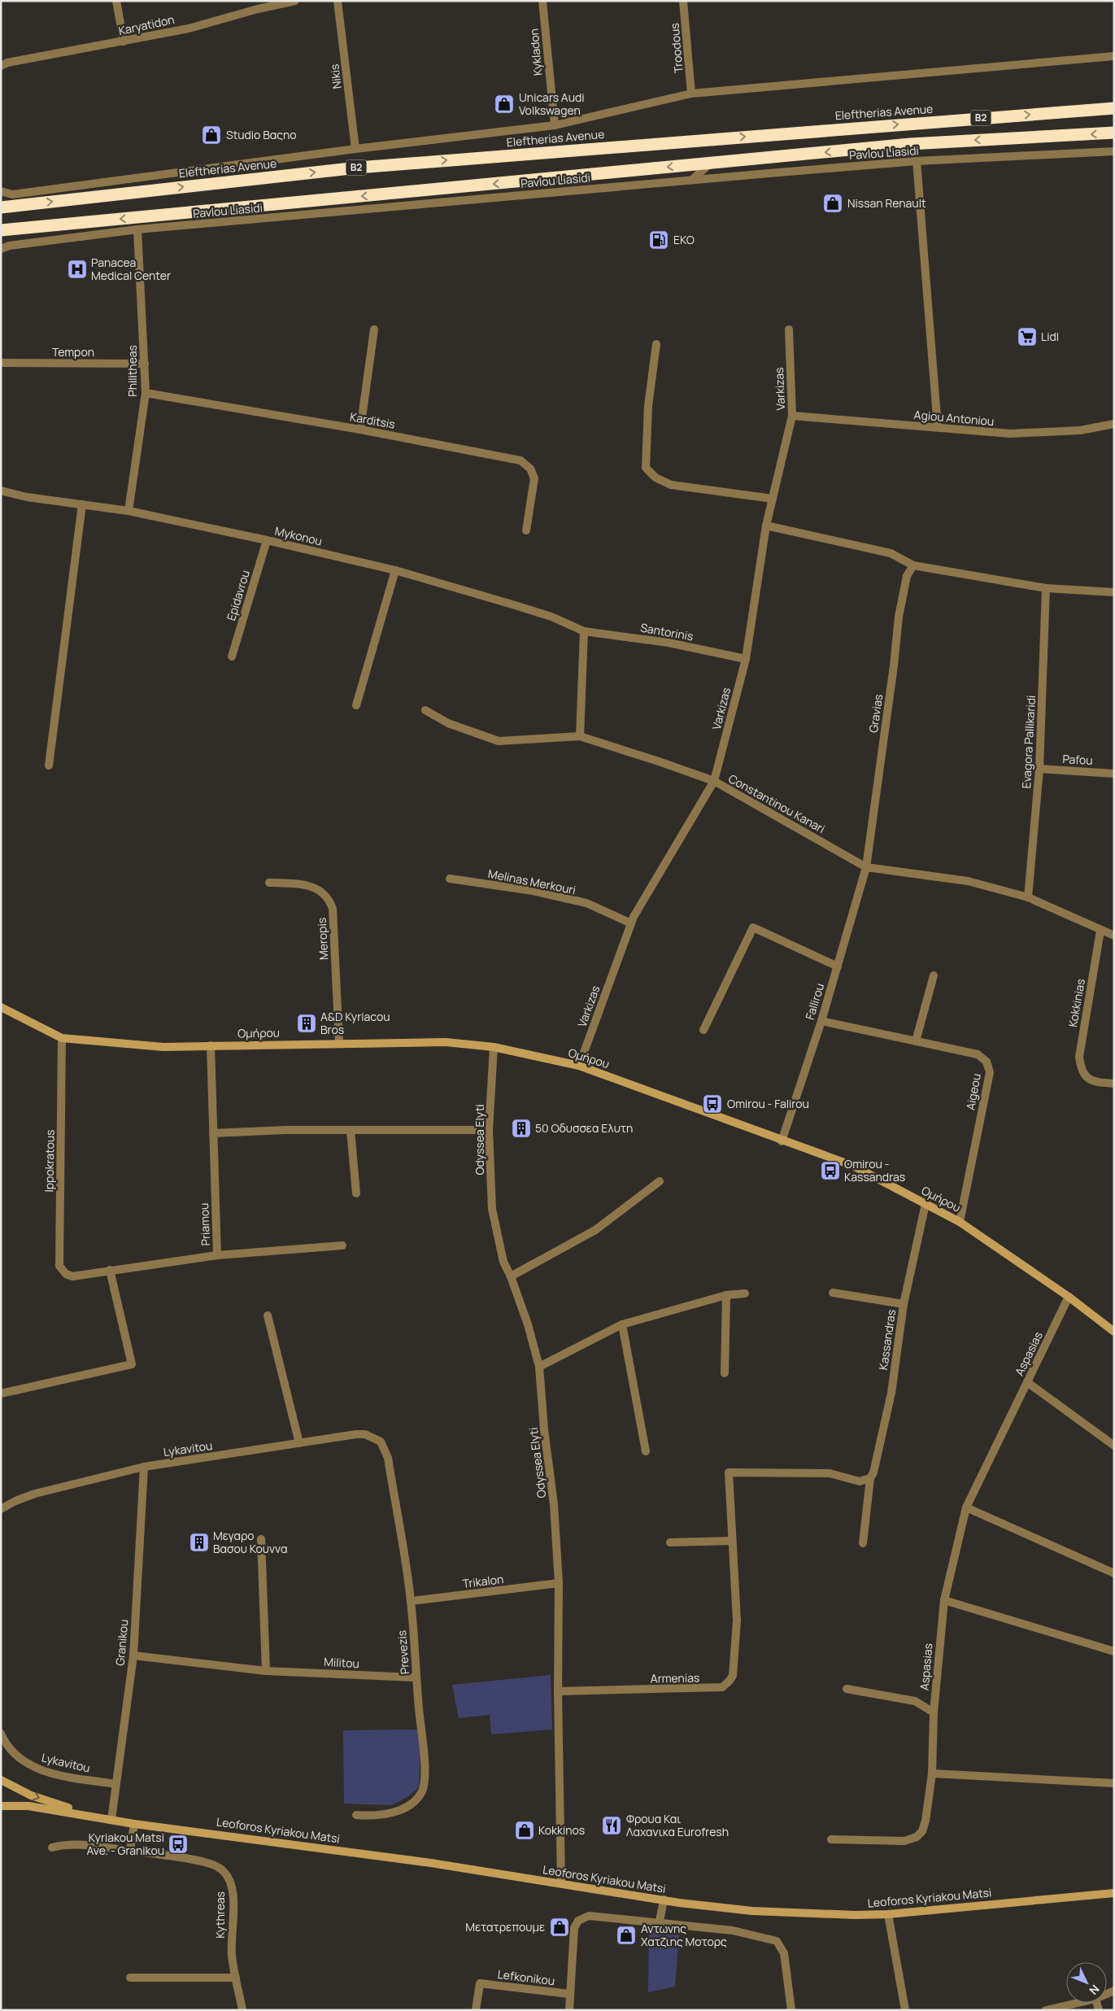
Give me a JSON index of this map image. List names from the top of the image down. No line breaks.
{"streets":{"highway":["Eleftherias Avenue","B2"],"main road":["Ομήρου","Leoforos Kyriakou Matsi"],"street":["Karyatidon","Troodous","Kykladon","Nikis","Pavlou Liasidi","Tempon","Philitheas","Varkizas","Agiou Antoniou","Karditsis","Mykonou","Epidavrou","Santorinis","Gravias","Evagora Pallikaridi","Pafou","Constantinou Kanari","Melinas Merkouri","Meropis","Fallirou","Kokkinias","Aigeou","Odyssea Elyti","Ippokratous","Priamou","Kassandras","Aspasias","Lykavitou","Trikalon","Granikou","Prevezis","Militou","Armenias","Kythreas","Lefkonikou"]},"crossings":[["Pavlou Liasidi","Philitheas"],["Tempon","Philitheas"],["Philitheas","Karditsis"],["Philitheas","Mykonou"],["Varkizas","Agiou Antoniou"],["Varkizas","Santorinis"],["Varkizas","Constantinou Kanari"],["Varkizas","Melinas Merkouri"],["Varkizas","Ομήρου"],["Mykonou","Epidavrou"],["Mykonou","Santorinis"],["Gravias","Constantinou Kanari"],["Gravias","Fallirou"],["Evagora Pallikaridi","Pafou"],["Evagora Pallikaridi","Constantinou Kanari"],["Constantinou Kanari","Fallirou"],["Constantinou Kanari","Kokkinias"],["Meropis","Ομήρου"],["Fallirou","Ομήρου"],["Fallirou","Aigeou"],["Ομήρου","Aigeou"],["Ομήρου","Odyssea Elyti"],["Ομήρου","Ippokratous"],["Ομήρου","Priamou"],["Ομήρου","Kassandras"],["Ομήρου","Aspasias"],["Odyssea Elyti","Trikalon"],["Odyssea Elyti","Armenias"],["Odyssea Elyti","Leoforos Kyriakou Matsi"],["Ippokratous","Priamou"],["Kassandras","Armenias"],["Lykavitou","Granikou"],["Lykavitou","Prevezis"],["Trikalon","Prevezis"],["Granikou","Militou"],["Granikou","Leoforos Kyriakou Matsi"],["Prevezis","Militou"]],"places":{"shop":["Unicars Audi Volkswagen","Studio Βαςηο","Nissan Renault","Kokkinos","Μετατρεπουμε","Αντωνης Χατζιης Μοτορς"],"fuel station":["EKO"],"hospital":["Panacea Medical Center"],"supermarket":["Lidl"],"building":["A&D Kyriacou Bros","50 Οδυσσεα Ελυτη","Μεγαρο Βασου Κουννα"],"bus stop":["Omirou - Falirou","Omirou - Kassandras","Kyriakou Matsi Ave. - Granikou"],"restaurant":["Φρουα Και Λαχανικα Eurofresh"]},"north":"bottom right"}
